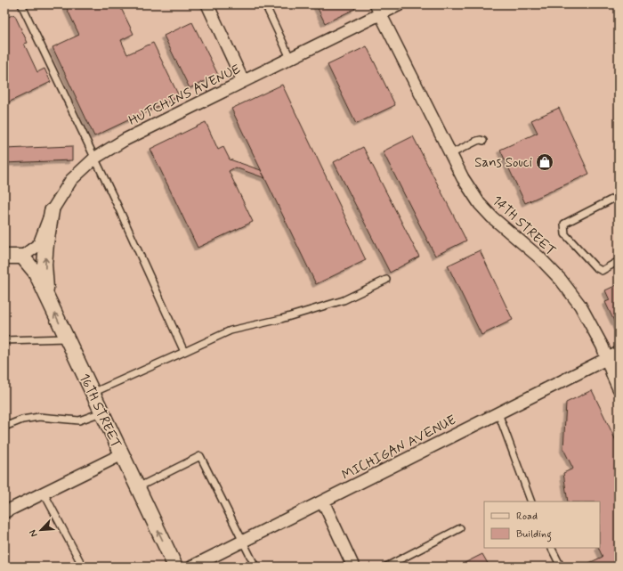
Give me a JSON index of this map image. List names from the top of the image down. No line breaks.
{"streets":{"street":["HUTCHINS AVENUE","14TH STREET","16TH STREET","MICHIGAN AVENUE"]},"crossings":[["HUTCHINS AVENUE","14TH STREET"],["HUTCHINS AVENUE","16TH STREET"],["14TH STREET","MICHIGAN AVENUE"]],"one_way":["16TH STREET"],"places":{"shop":["Sans Souci"]},"legend":["Road","Building"],"north":"bottom left"}
